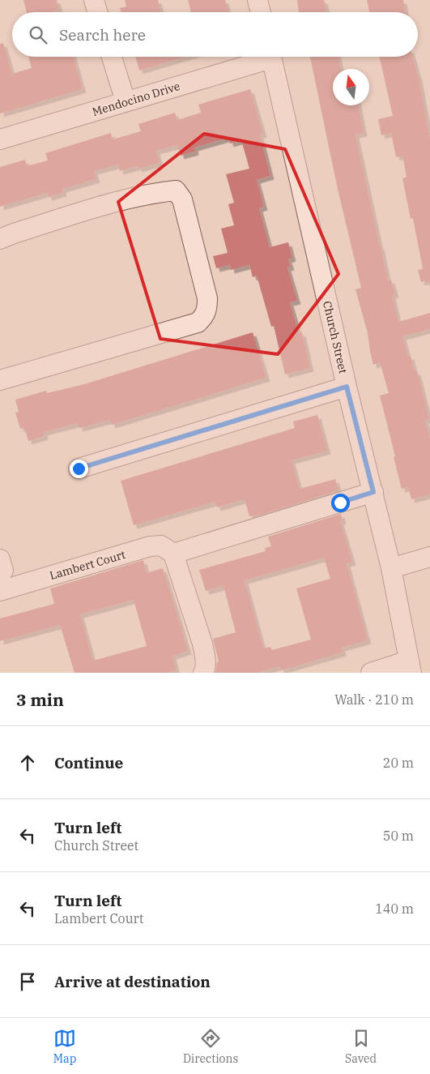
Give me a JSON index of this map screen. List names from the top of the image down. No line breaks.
{"streets":{"street":["Mendocino Drive","Church Street","Lambert Court"]},"north":"top","page":{"search":"Search here","heading":["3 min","Walk · 210 m"],"list":[["Continue","20 m"],["Turn left","Church Street","50 m"],["Turn left","Lambert Court","140 m"],"Arrive at destination"],"nav":["Map","Directions","Saved"]}}
